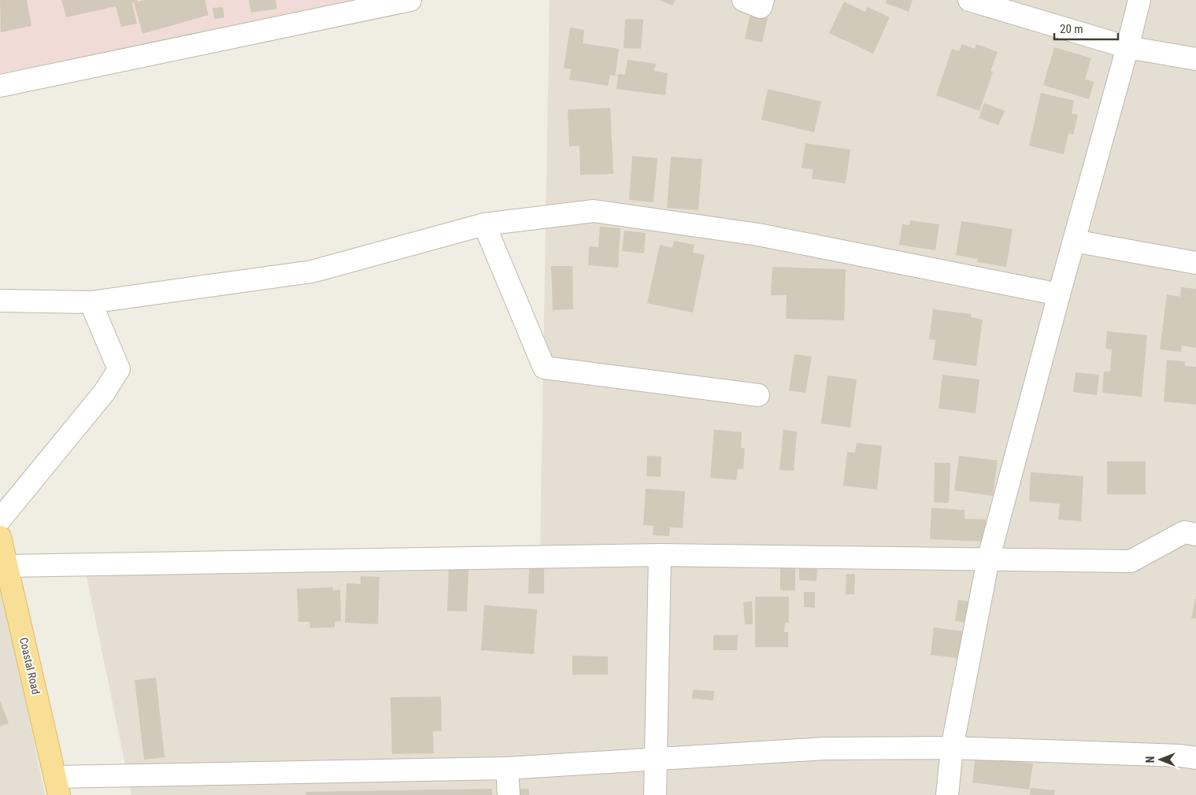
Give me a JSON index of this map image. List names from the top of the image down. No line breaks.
{"streets":{"main road":["Coastal Road"]},"scale_bar":"20 m","north":"left"}
